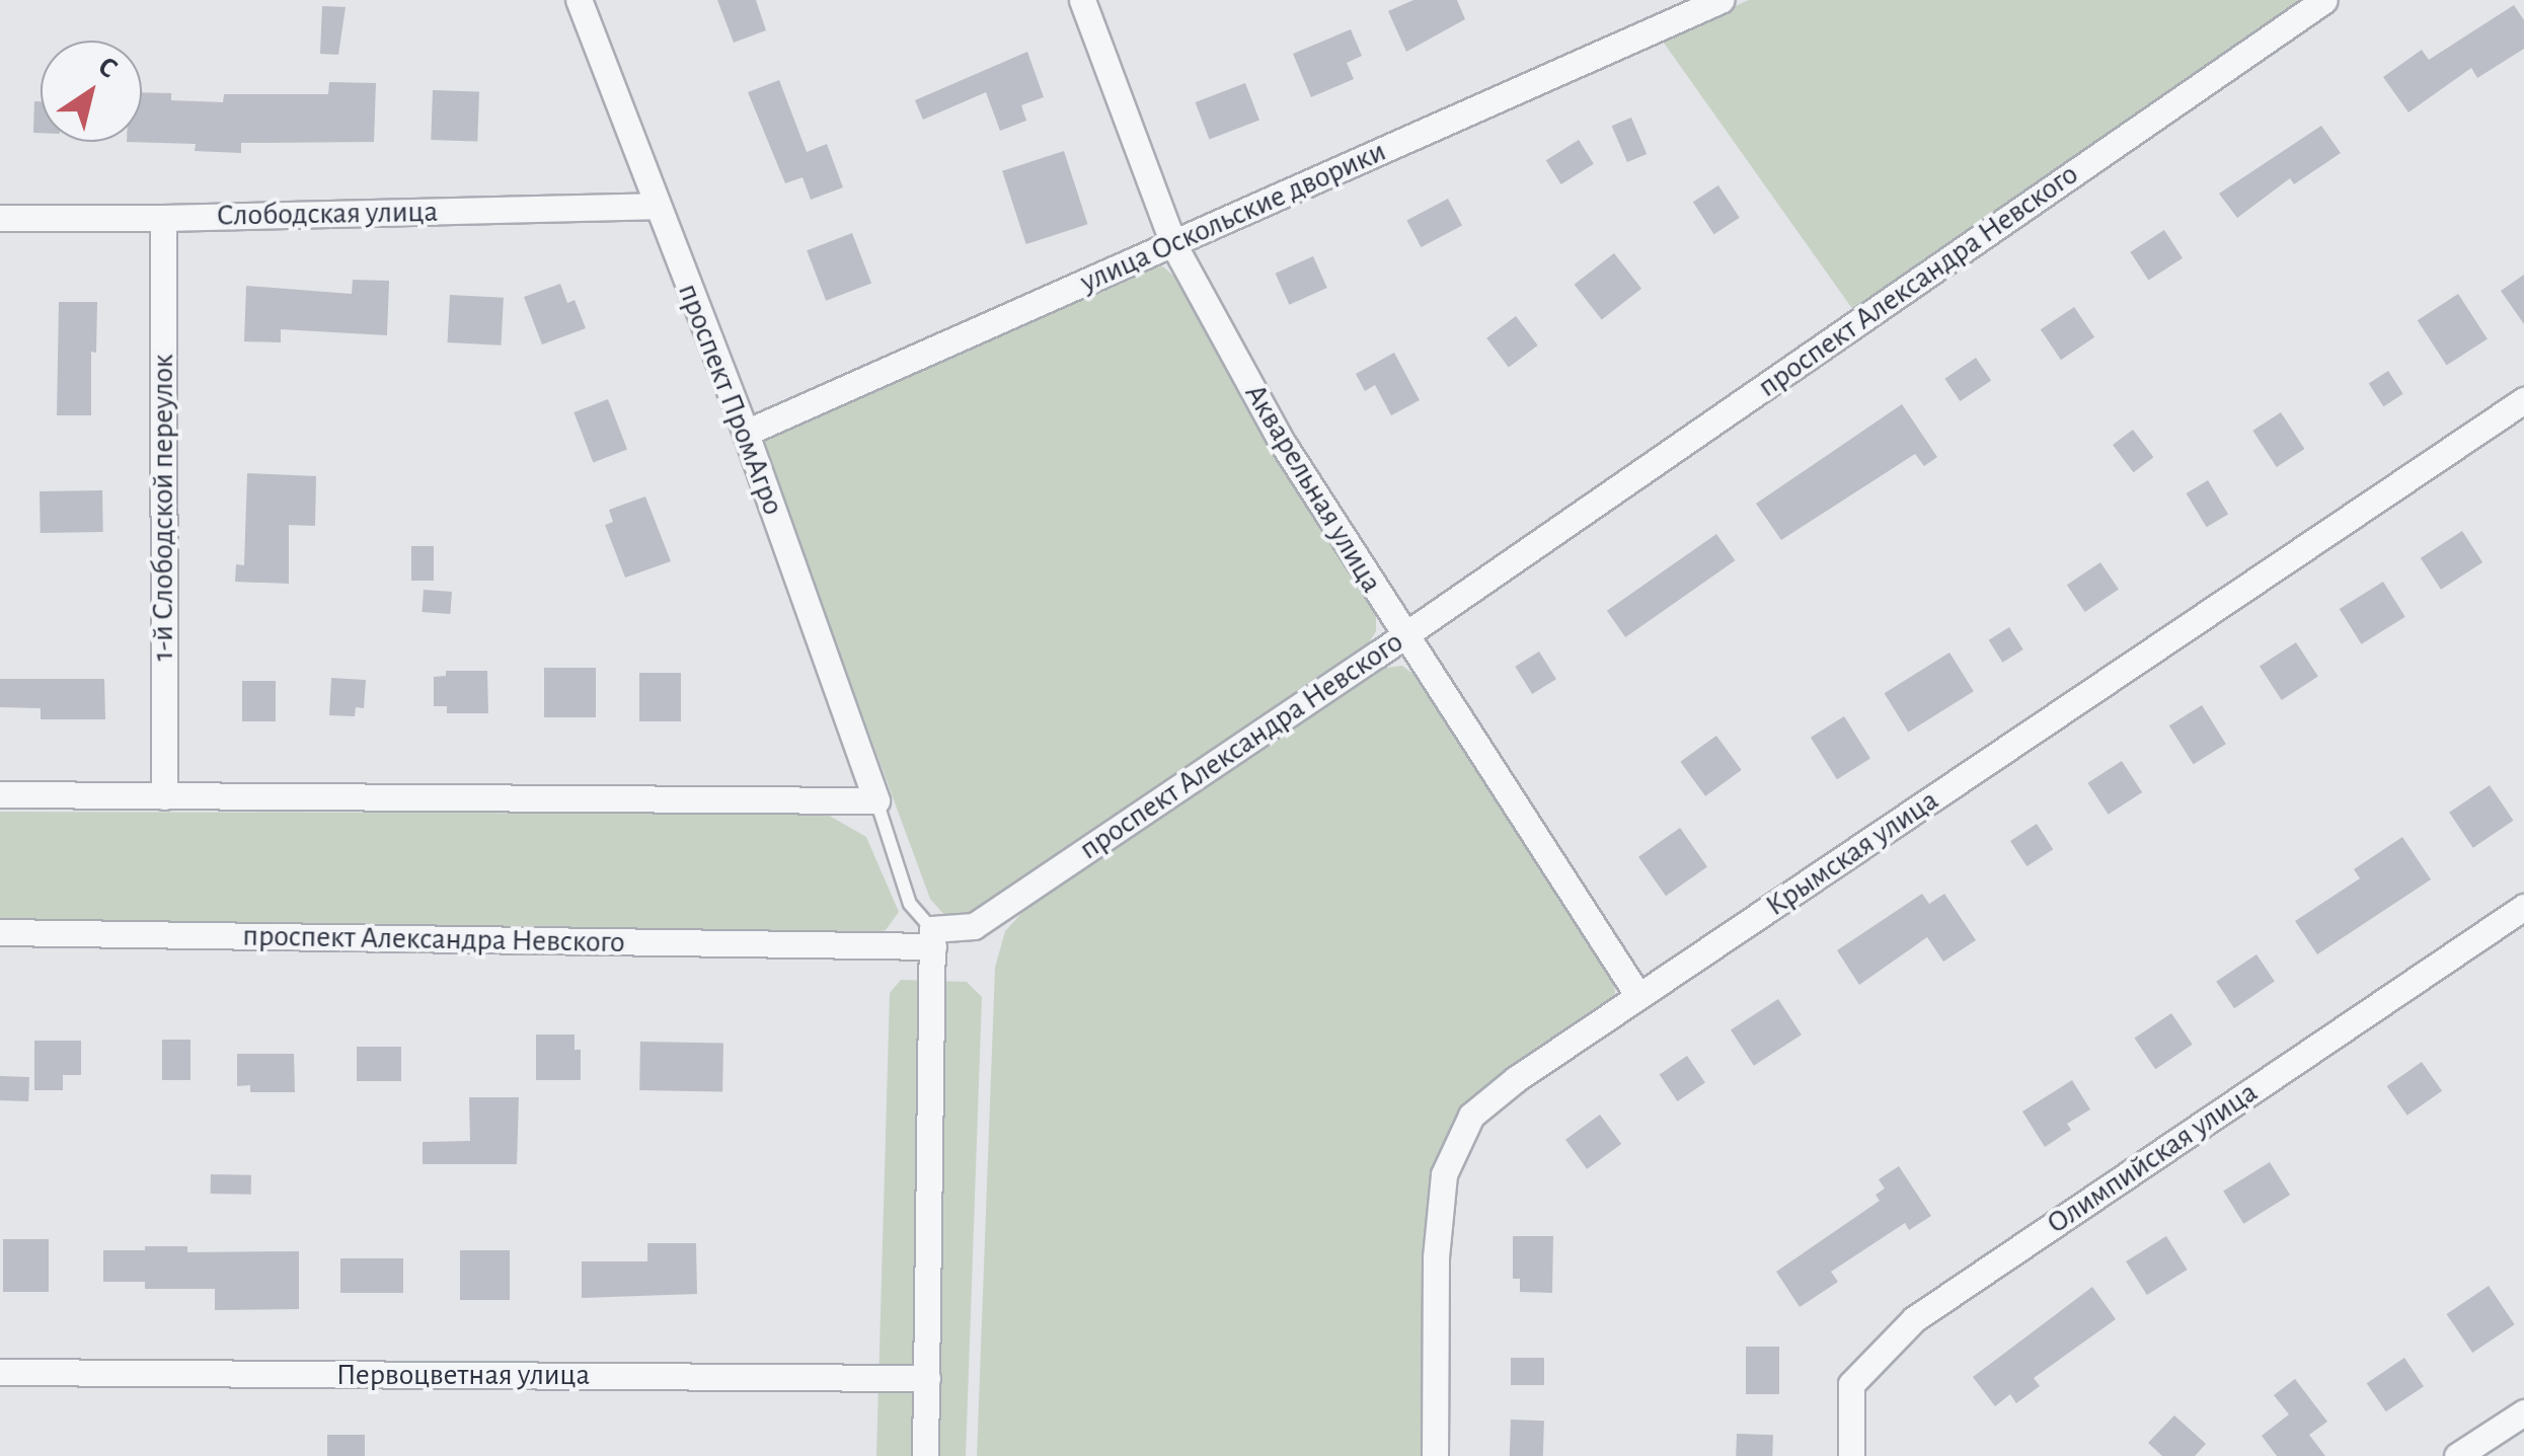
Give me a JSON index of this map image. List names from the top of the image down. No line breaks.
{"streets":{"street":["Слободская улица","улица Оскольские дворики","проспект Александра Невского","проспект ПромАгро","Акварельная улица","1-й Слободской переулок","Крымская улица","Олимпийская улица","Первоцветная улица"]},"crossings":[["Слободская улица","проспект ПромАгро"],["Слободская улица","1-й Слободской переулок"],["улица Оскольские дворики","проспект ПромАгро"],["улица Оскольские дворики","Акварельная улица"],["проспект Александра Невского","Акварельная улица"],["Акварельная улица","Крымская улица"]],"north":"top right"}
